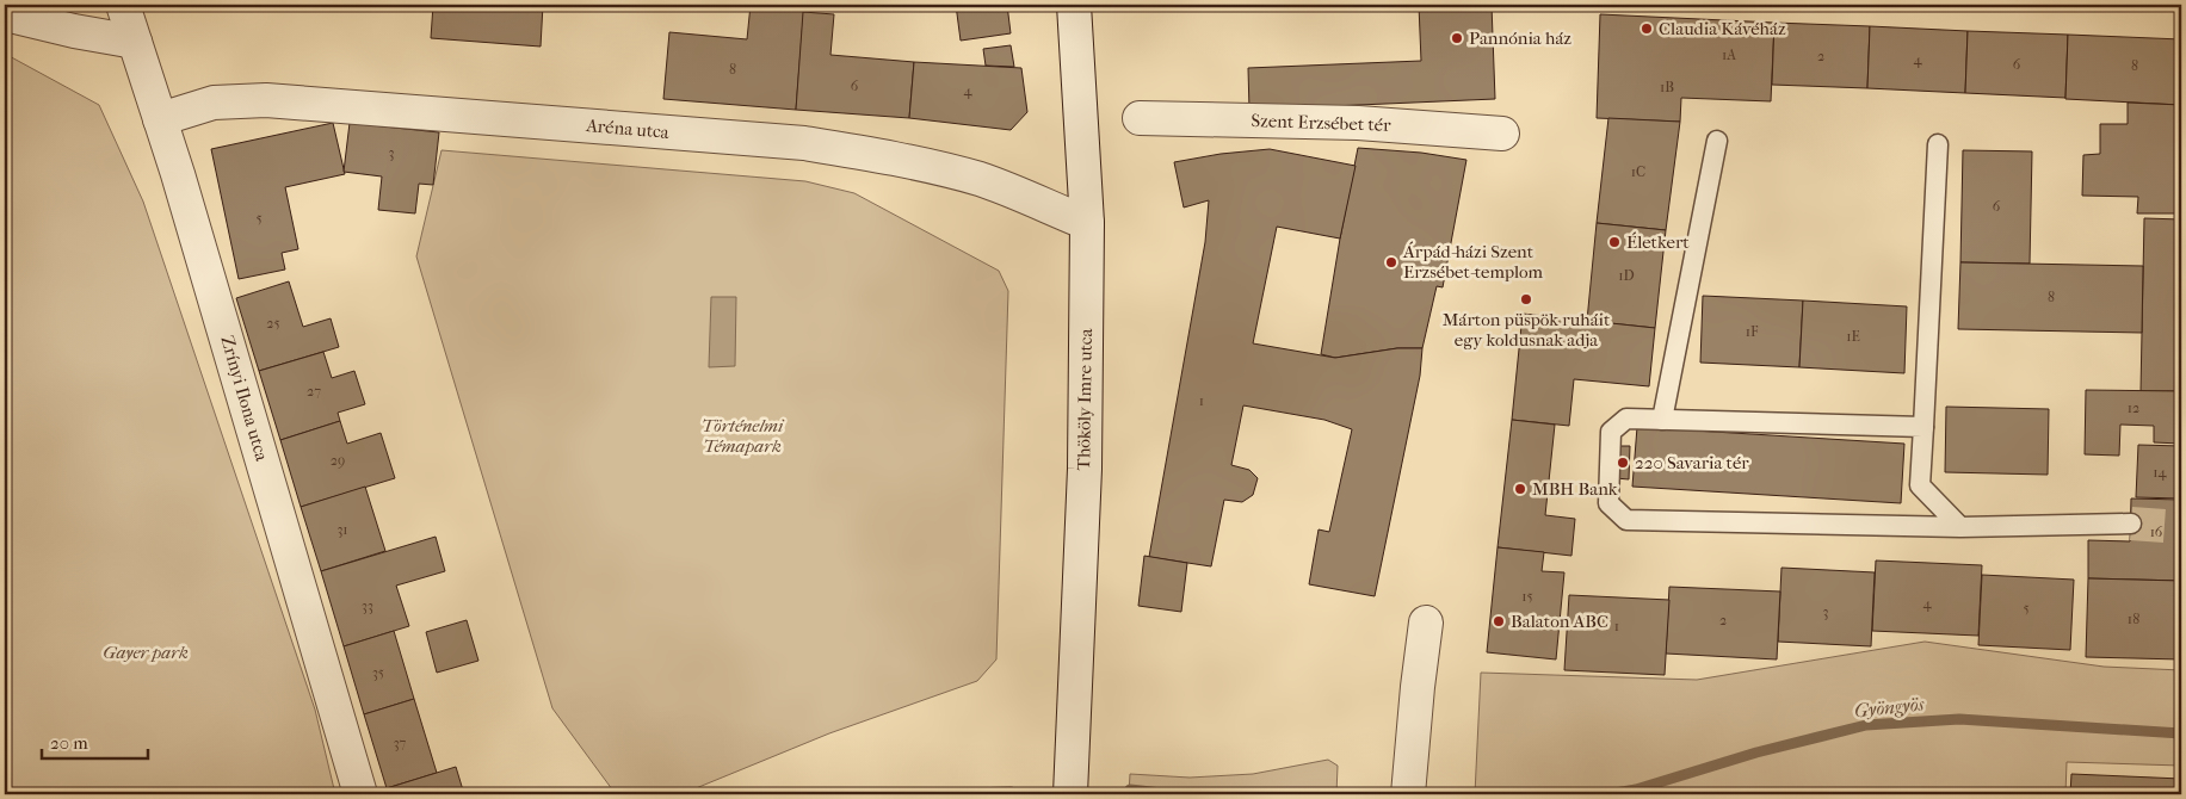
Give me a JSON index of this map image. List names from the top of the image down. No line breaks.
{"streets":{"street":["Szent Erzsébet tér","Aréna utca","Zrínyi Ilona utca","Thököly Imre utca"]},"crossings":[["Aréna utca","Zrínyi Ilona utca"],["Aréna utca","Thököly Imre utca"]],"water":["Gyöngyös"],"parks":["Történelmi Témapark","Gayer park"],"places":["Claudia Kávéház","Pannónia ház","Életkert","Árpád-házi Szent Erzsébet-templom","Márton püspök ruháit egy koldusnak adja","220 Savaria tér","MBH Bank","Balaton ABC"],"house_numbers":["1A","2","4","6","8","8","6","1B","4","3","1C","6","5","1D","8","25","1F","1E","27","1","12","29","14","31","16","15","4","33","5","3","18","2","1","35","37"],"scale_bar":"20 m"}
